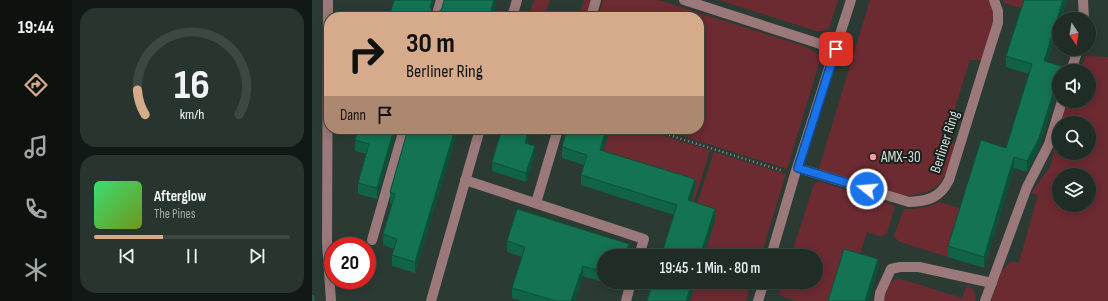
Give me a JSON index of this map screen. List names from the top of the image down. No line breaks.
{"streets":{"street":["Berliner Ring"]},"places":["AMX-30"],"north":"bottom","page":{"tabs":"19:44","turn":["30 m","Berliner Ring"],"then":"Dann","song":["Afterglow","The Pines"],"limit":"20","trip":"19:45 · 1 Min. · 80 m","gauge":["16","km/h"]}}
